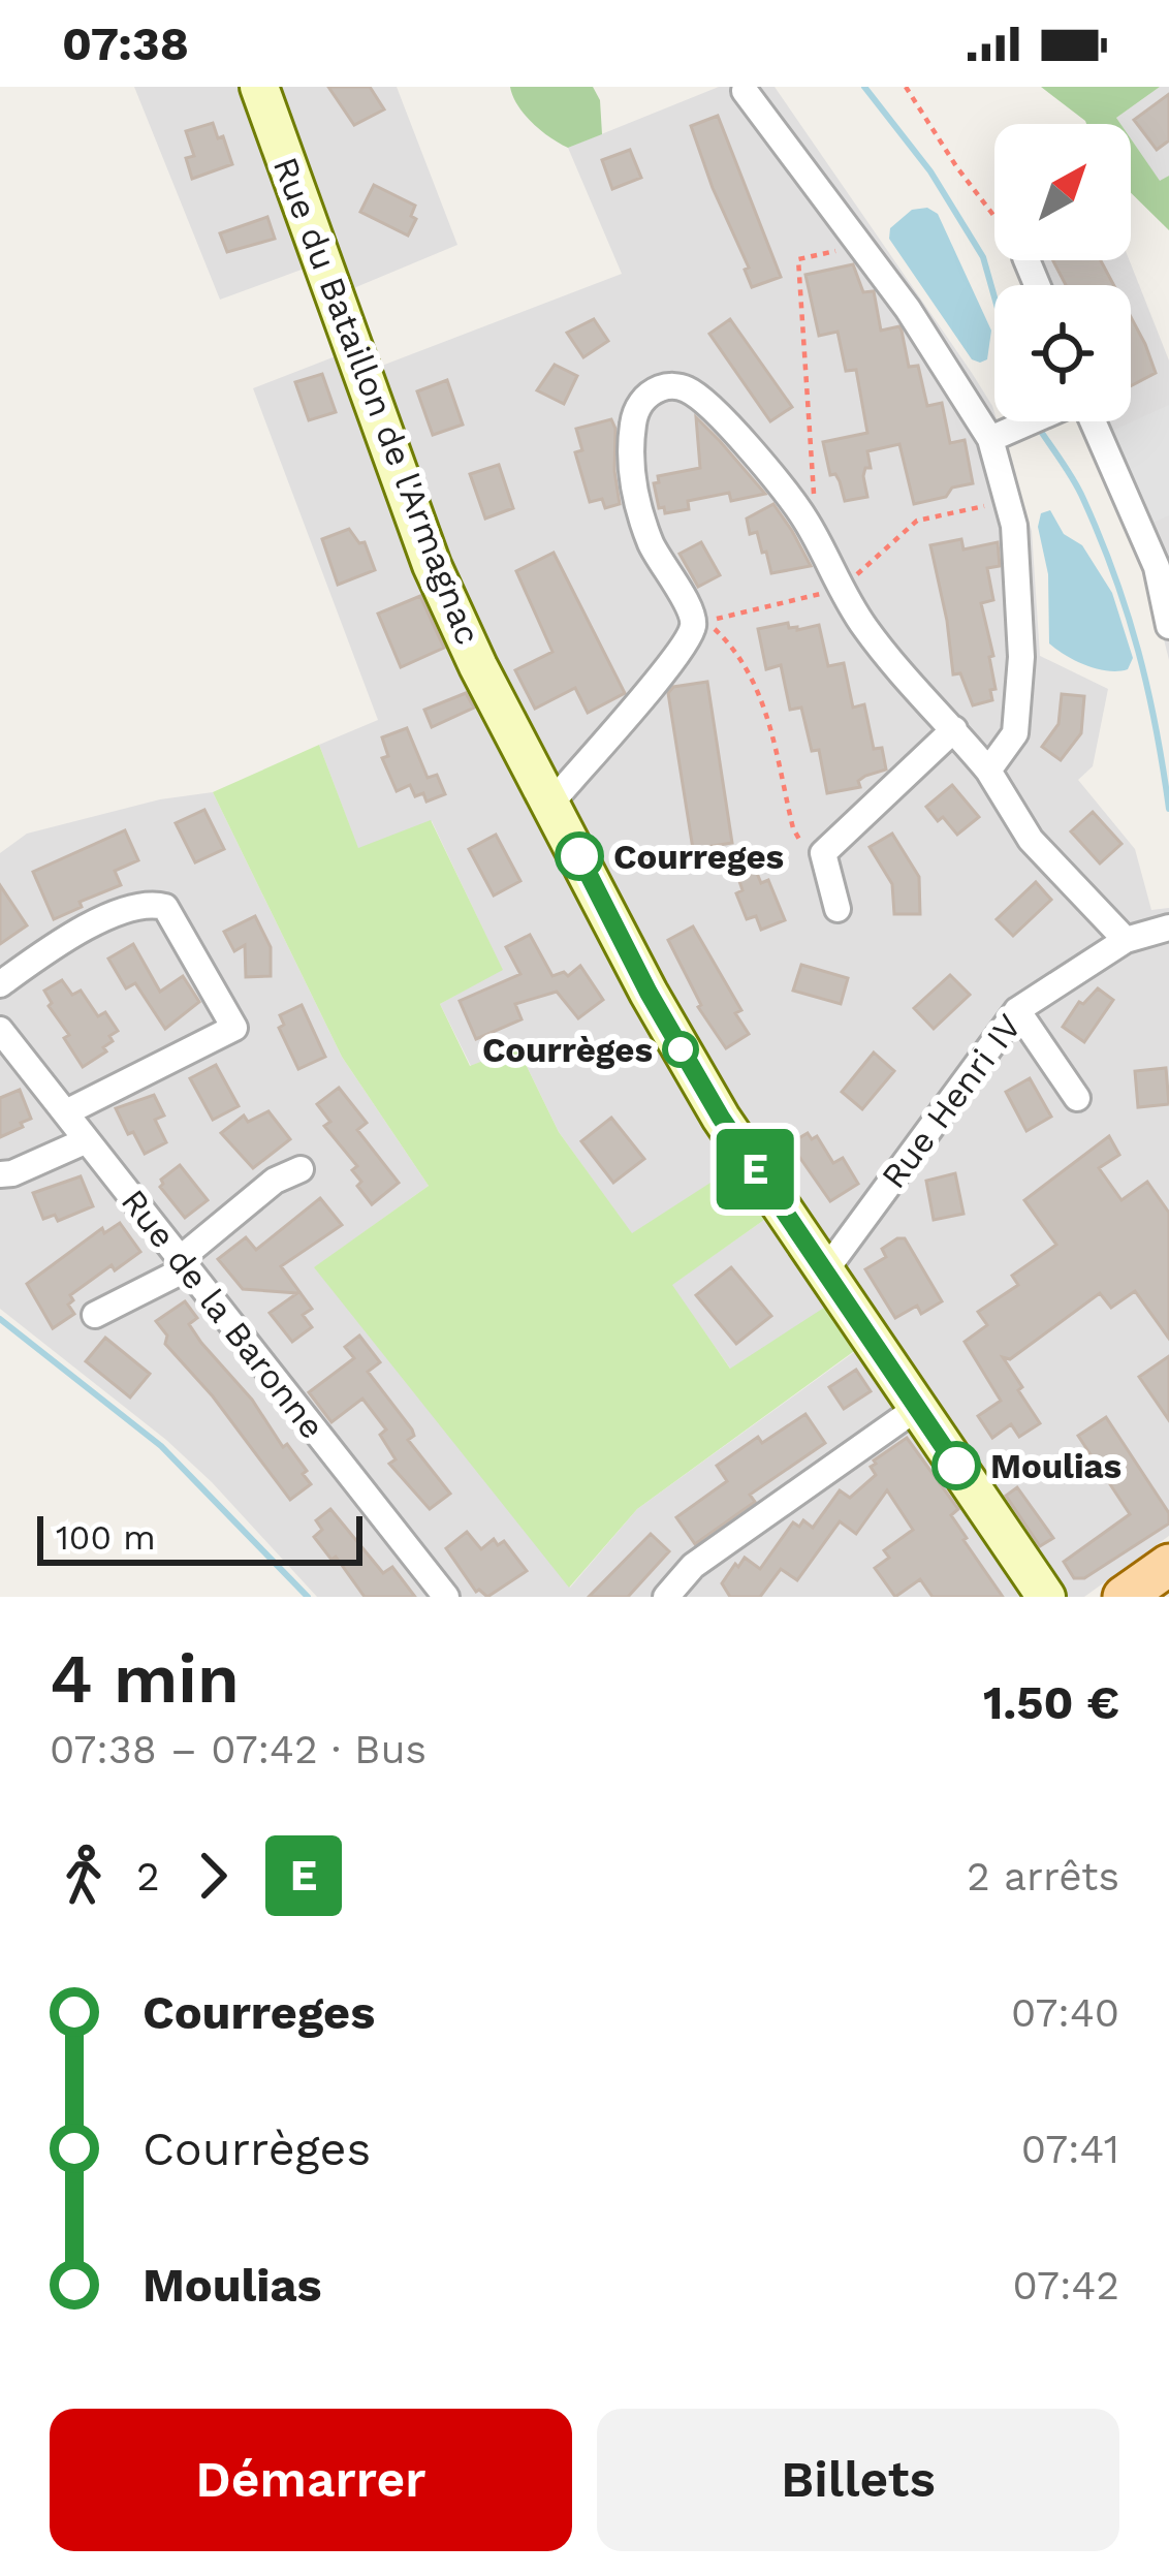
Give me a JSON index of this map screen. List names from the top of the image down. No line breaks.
{"streets":{"street":["Rue du Bataillon de l'Armagnac","Rue Henri IV","Rue de la Baronne"]},"crossings":[["Rue du Bataillon de l'Armagnac","Rue Henri IV"]],"places":["Courreges","Courrèges","Moulias"],"lines":["bus line E"],"scale_bar":"100 m","north":"top right","page":{"status":"07:38","on_map":"E","scale":"100 m","heading":["4 min","07:38 – 07:42 · Bus","1.50 €"],"legs":["2","E","2 arrêts"],"list":[{"name":"Courreges","value":"07:40"},{"name":"Courrèges","value":"07:41"},{"name":"Moulias","value":"07:42"}],"buttons":["Démarrer","Billets"]}}
